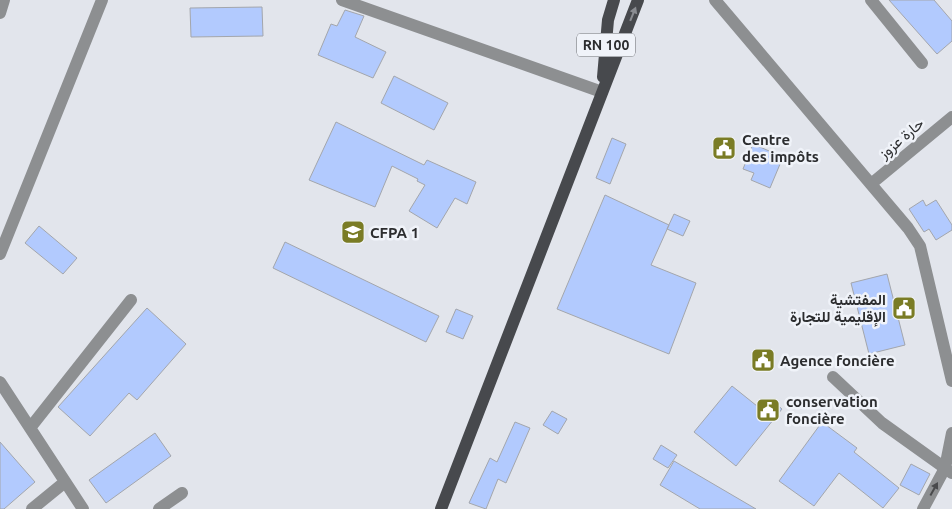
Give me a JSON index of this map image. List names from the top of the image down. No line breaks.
{"streets":{"main road":["RN 100"],"street":["حارة عزوز"]},"places":{"public building":["Centre des impôts","المفتشية الإقليمية للتجارة","Agence foncière","conservation foncière"],"school or university":["CFPA 1"]}}
